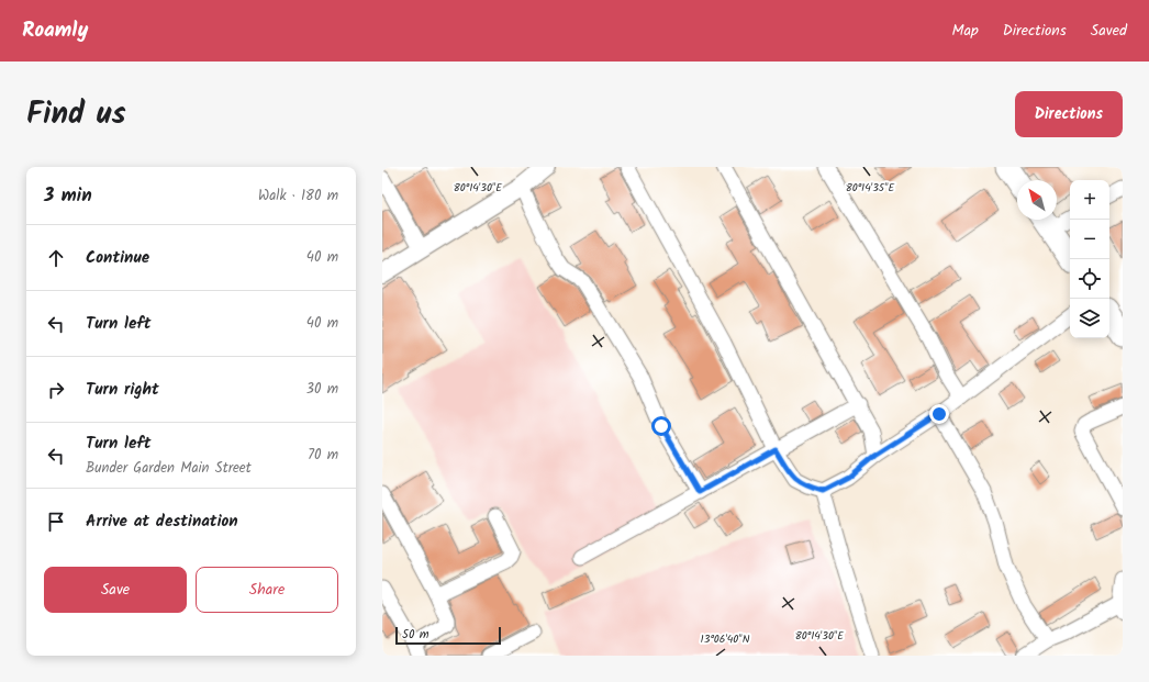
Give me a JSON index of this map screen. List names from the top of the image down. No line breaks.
{"scale_bar":"50 m","north":"top left","page":{"header":"Roamly","nav":["Map","Directions","Saved"],"title":"Find us","buttons":["Directions",["Save","Share"]],"heading":["3 min","Walk · 180 m"],"map_buttons":["+","−"],"list":[["Continue","40 m"],["Turn left","40 m"],["Turn right","30 m"],["Turn left","Bunder Garden Main Street","70 m"],"Arrive at destination"],"scale":"50 m"},"coordinates":["80°14'30\"E","80°14'35\"E","13°06'40\"N"]}
